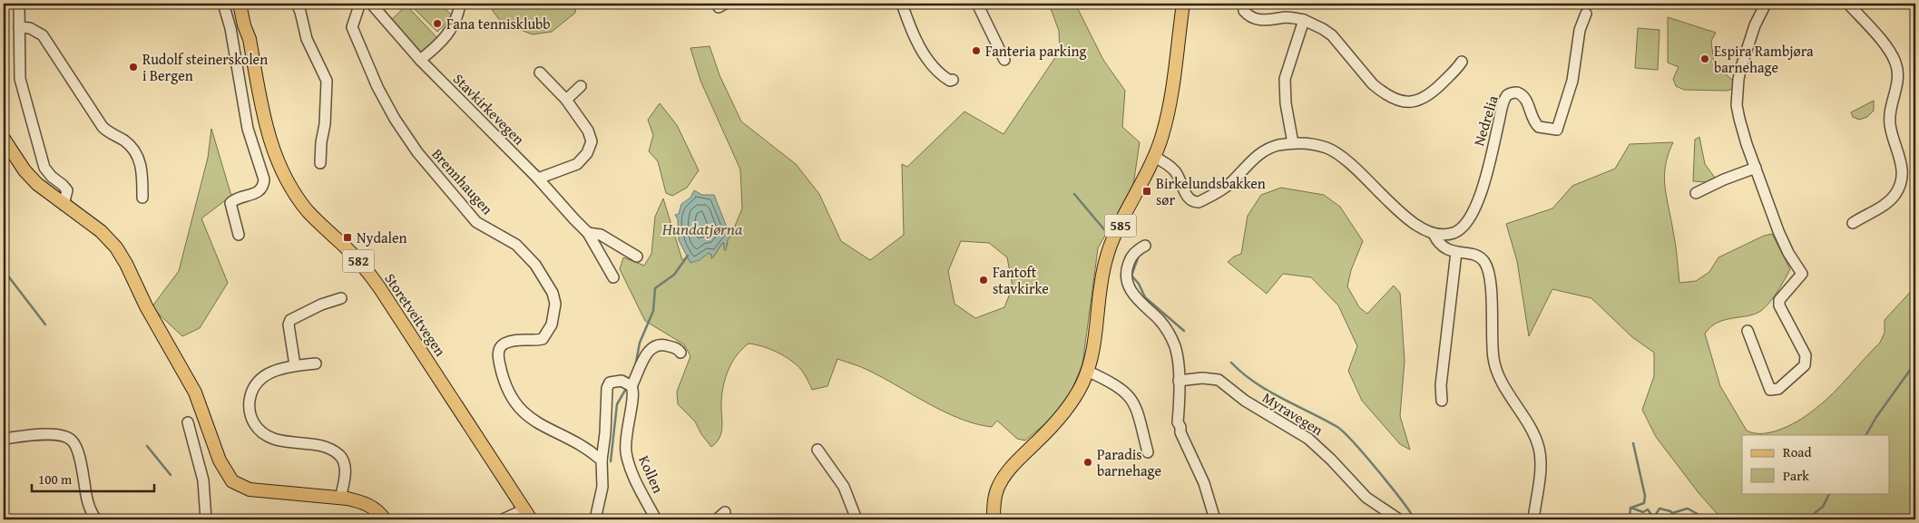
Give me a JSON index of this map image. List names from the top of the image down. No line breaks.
{"streets":{"main road":["585","582","Storetveitvegen"],"street":["Stavkirkevegen","Nedrelia","Brennhaugen","Myravegen","Kollen"]},"water":["Hundatjørna"],"places":{"other":["Fana tennisklubb","Fanteria parking","Espira Rambjøra barnehage","Rudolf steinerskolen i Bergen","Fantoft stavkirke","Paradis barnehage"],"transit":["Birkelundsbakken sør","Nydalen"]},"legend":["Road","Park"],"scale_bar":"100 m"}
